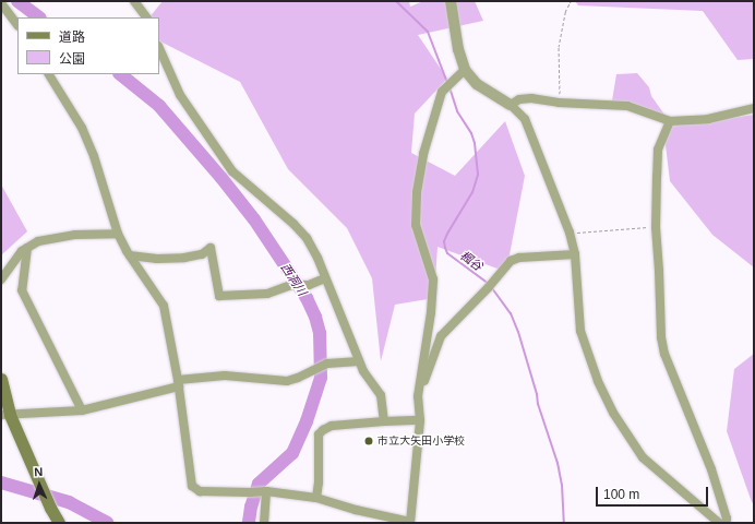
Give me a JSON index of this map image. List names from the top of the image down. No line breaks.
{"water":["楓谷","西洞川"],"places":["市立大矢田小学校"],"legend":["道路","公園"],"scale_bar":"100 m","north":"top"}
